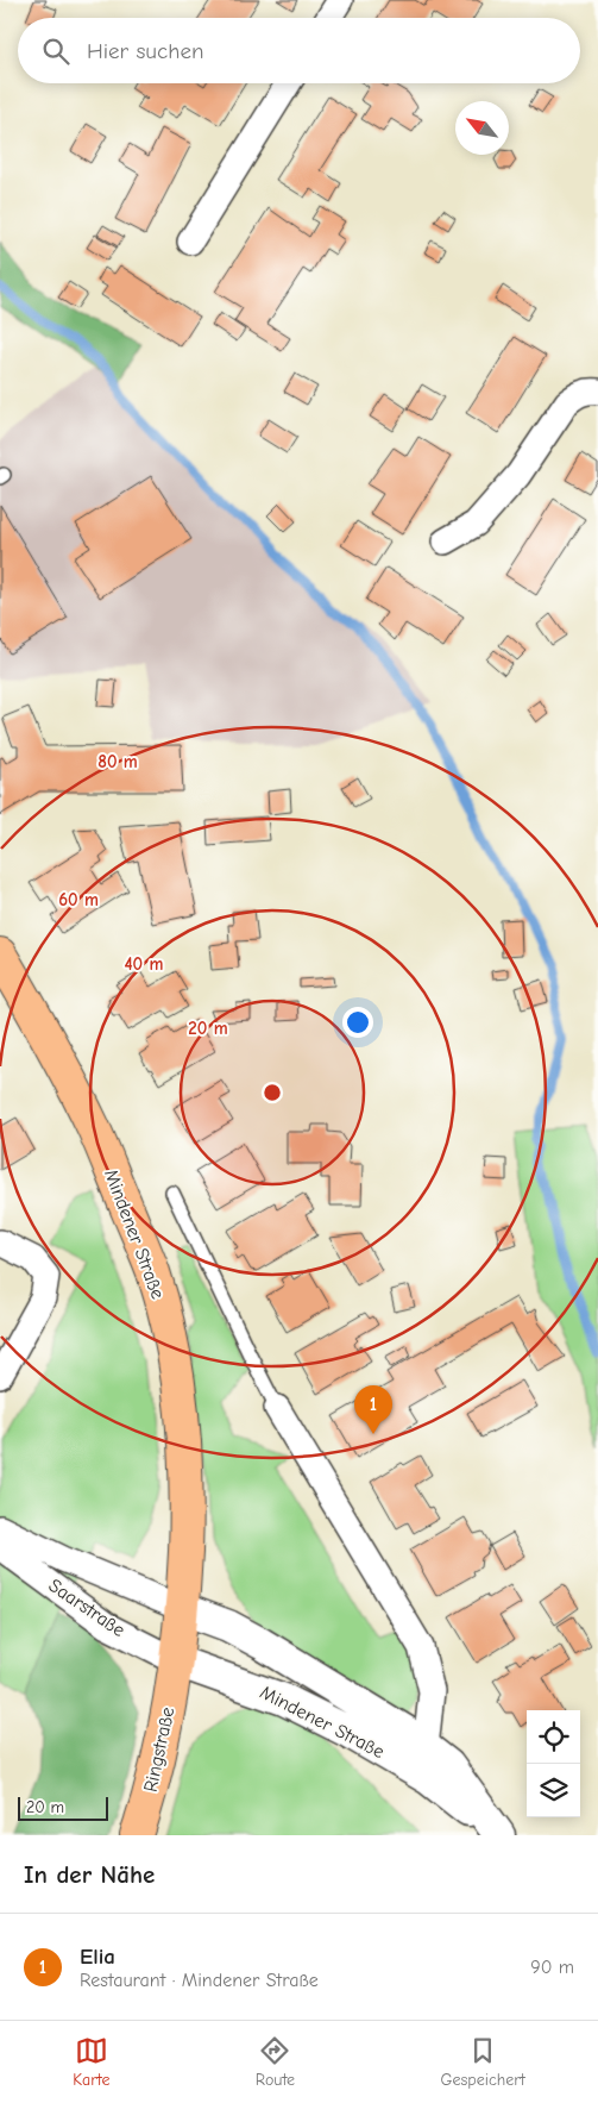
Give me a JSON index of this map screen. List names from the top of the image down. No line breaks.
{"streets":{"main road":["Mindener Straße","Ringstraße"],"street":["Saarstraße"]},"crossings":[["Mindener Straße","Saarstraße"],["Mindener Straße","Ringstraße"],["Saarstraße","Ringstraße"]],"scale_bar":"20 m","north":"top left","page":{"search":"Hier suchen","pins":"1","scale":"20 m","heading":"In der Nähe","list":[{"mark":"1","name":"Elia","note":"Restaurant · Mindener Straße","value":"90 m"}],"nav":["Karte","Route","Gespeichert"]},"rings":["80 m","60 m","40 m","20 m"]}
